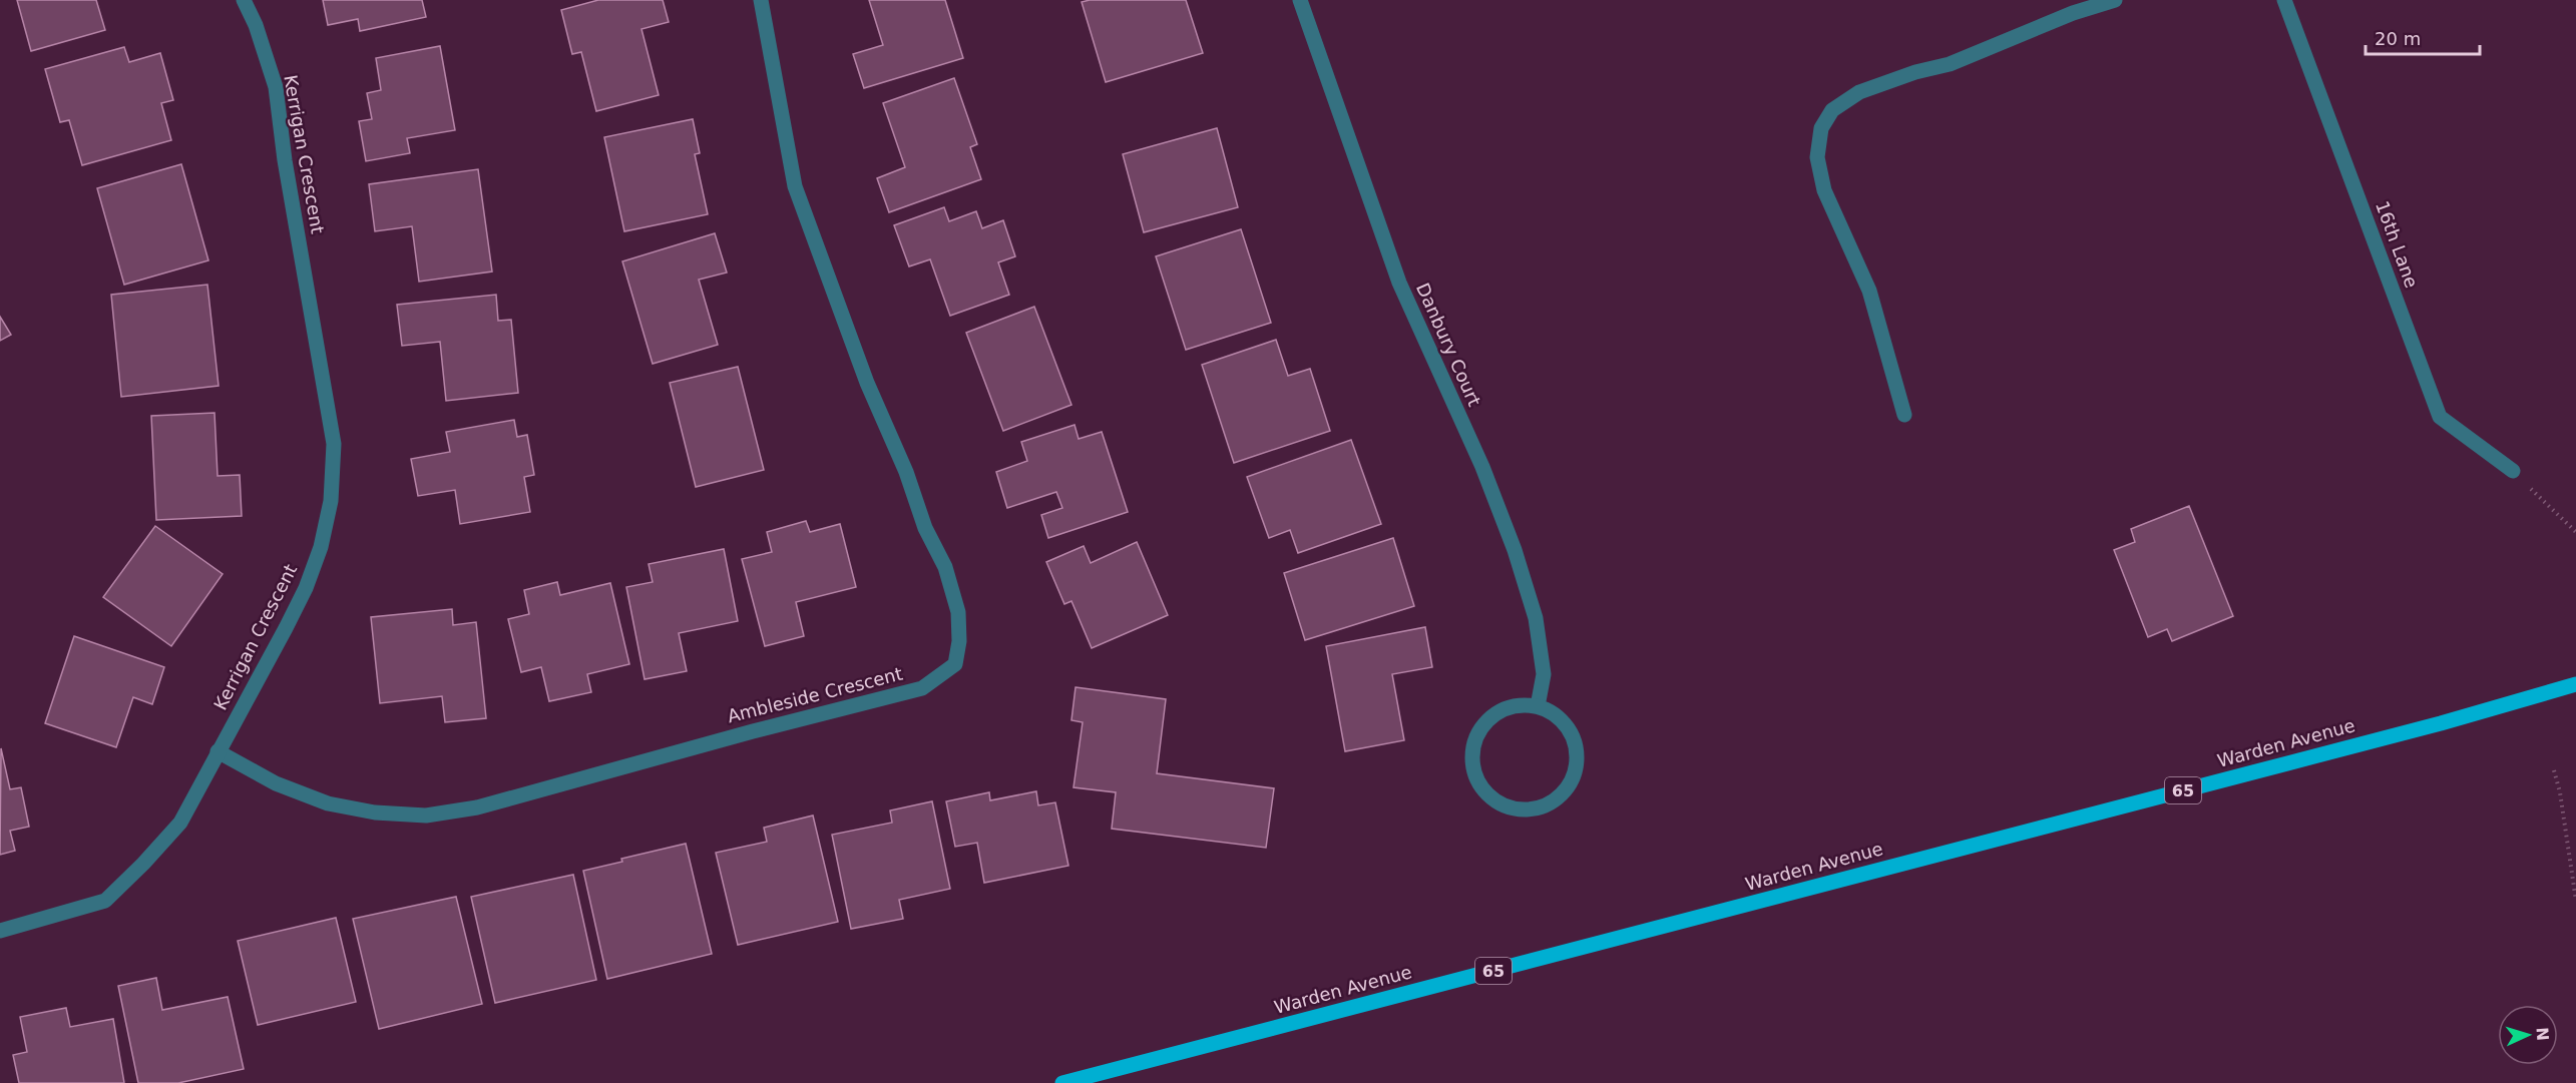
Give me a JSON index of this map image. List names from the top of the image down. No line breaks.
{"streets":{"main road":["Warden Avenue","65"],"street":["Kerrigan Crescent","16th Lane","Danbury Court","Ambleside Crescent"]},"crossings":[["Kerrigan Crescent","Ambleside Crescent"]],"scale_bar":"20 m","north":"right"}
